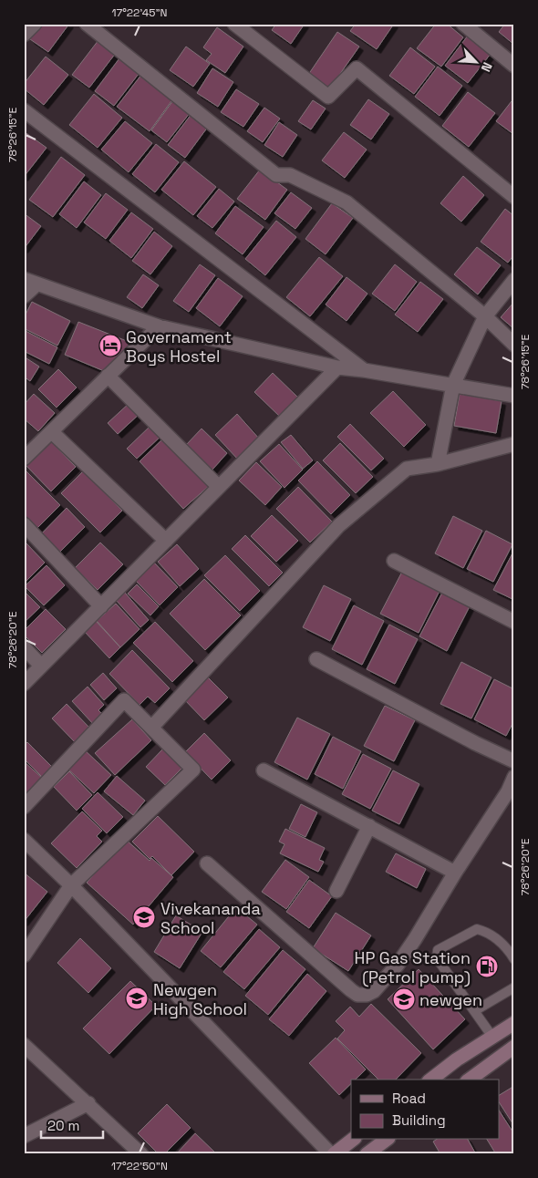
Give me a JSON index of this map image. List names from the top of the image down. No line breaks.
{"places":{"hotel":["Governament Boys Hostel"],"school or university":["Vivekananda School","Newgen High School","newgen"],"fuel station":["HP Gas Station (Petrol pump)"]},"legend":["Road","Building"],"scale_bar":"20 m","north":"bottom right","coordinates":["17°22'45\"N","78°26'15\"E","78°26'20\"E","17°22'50\"N"]}
